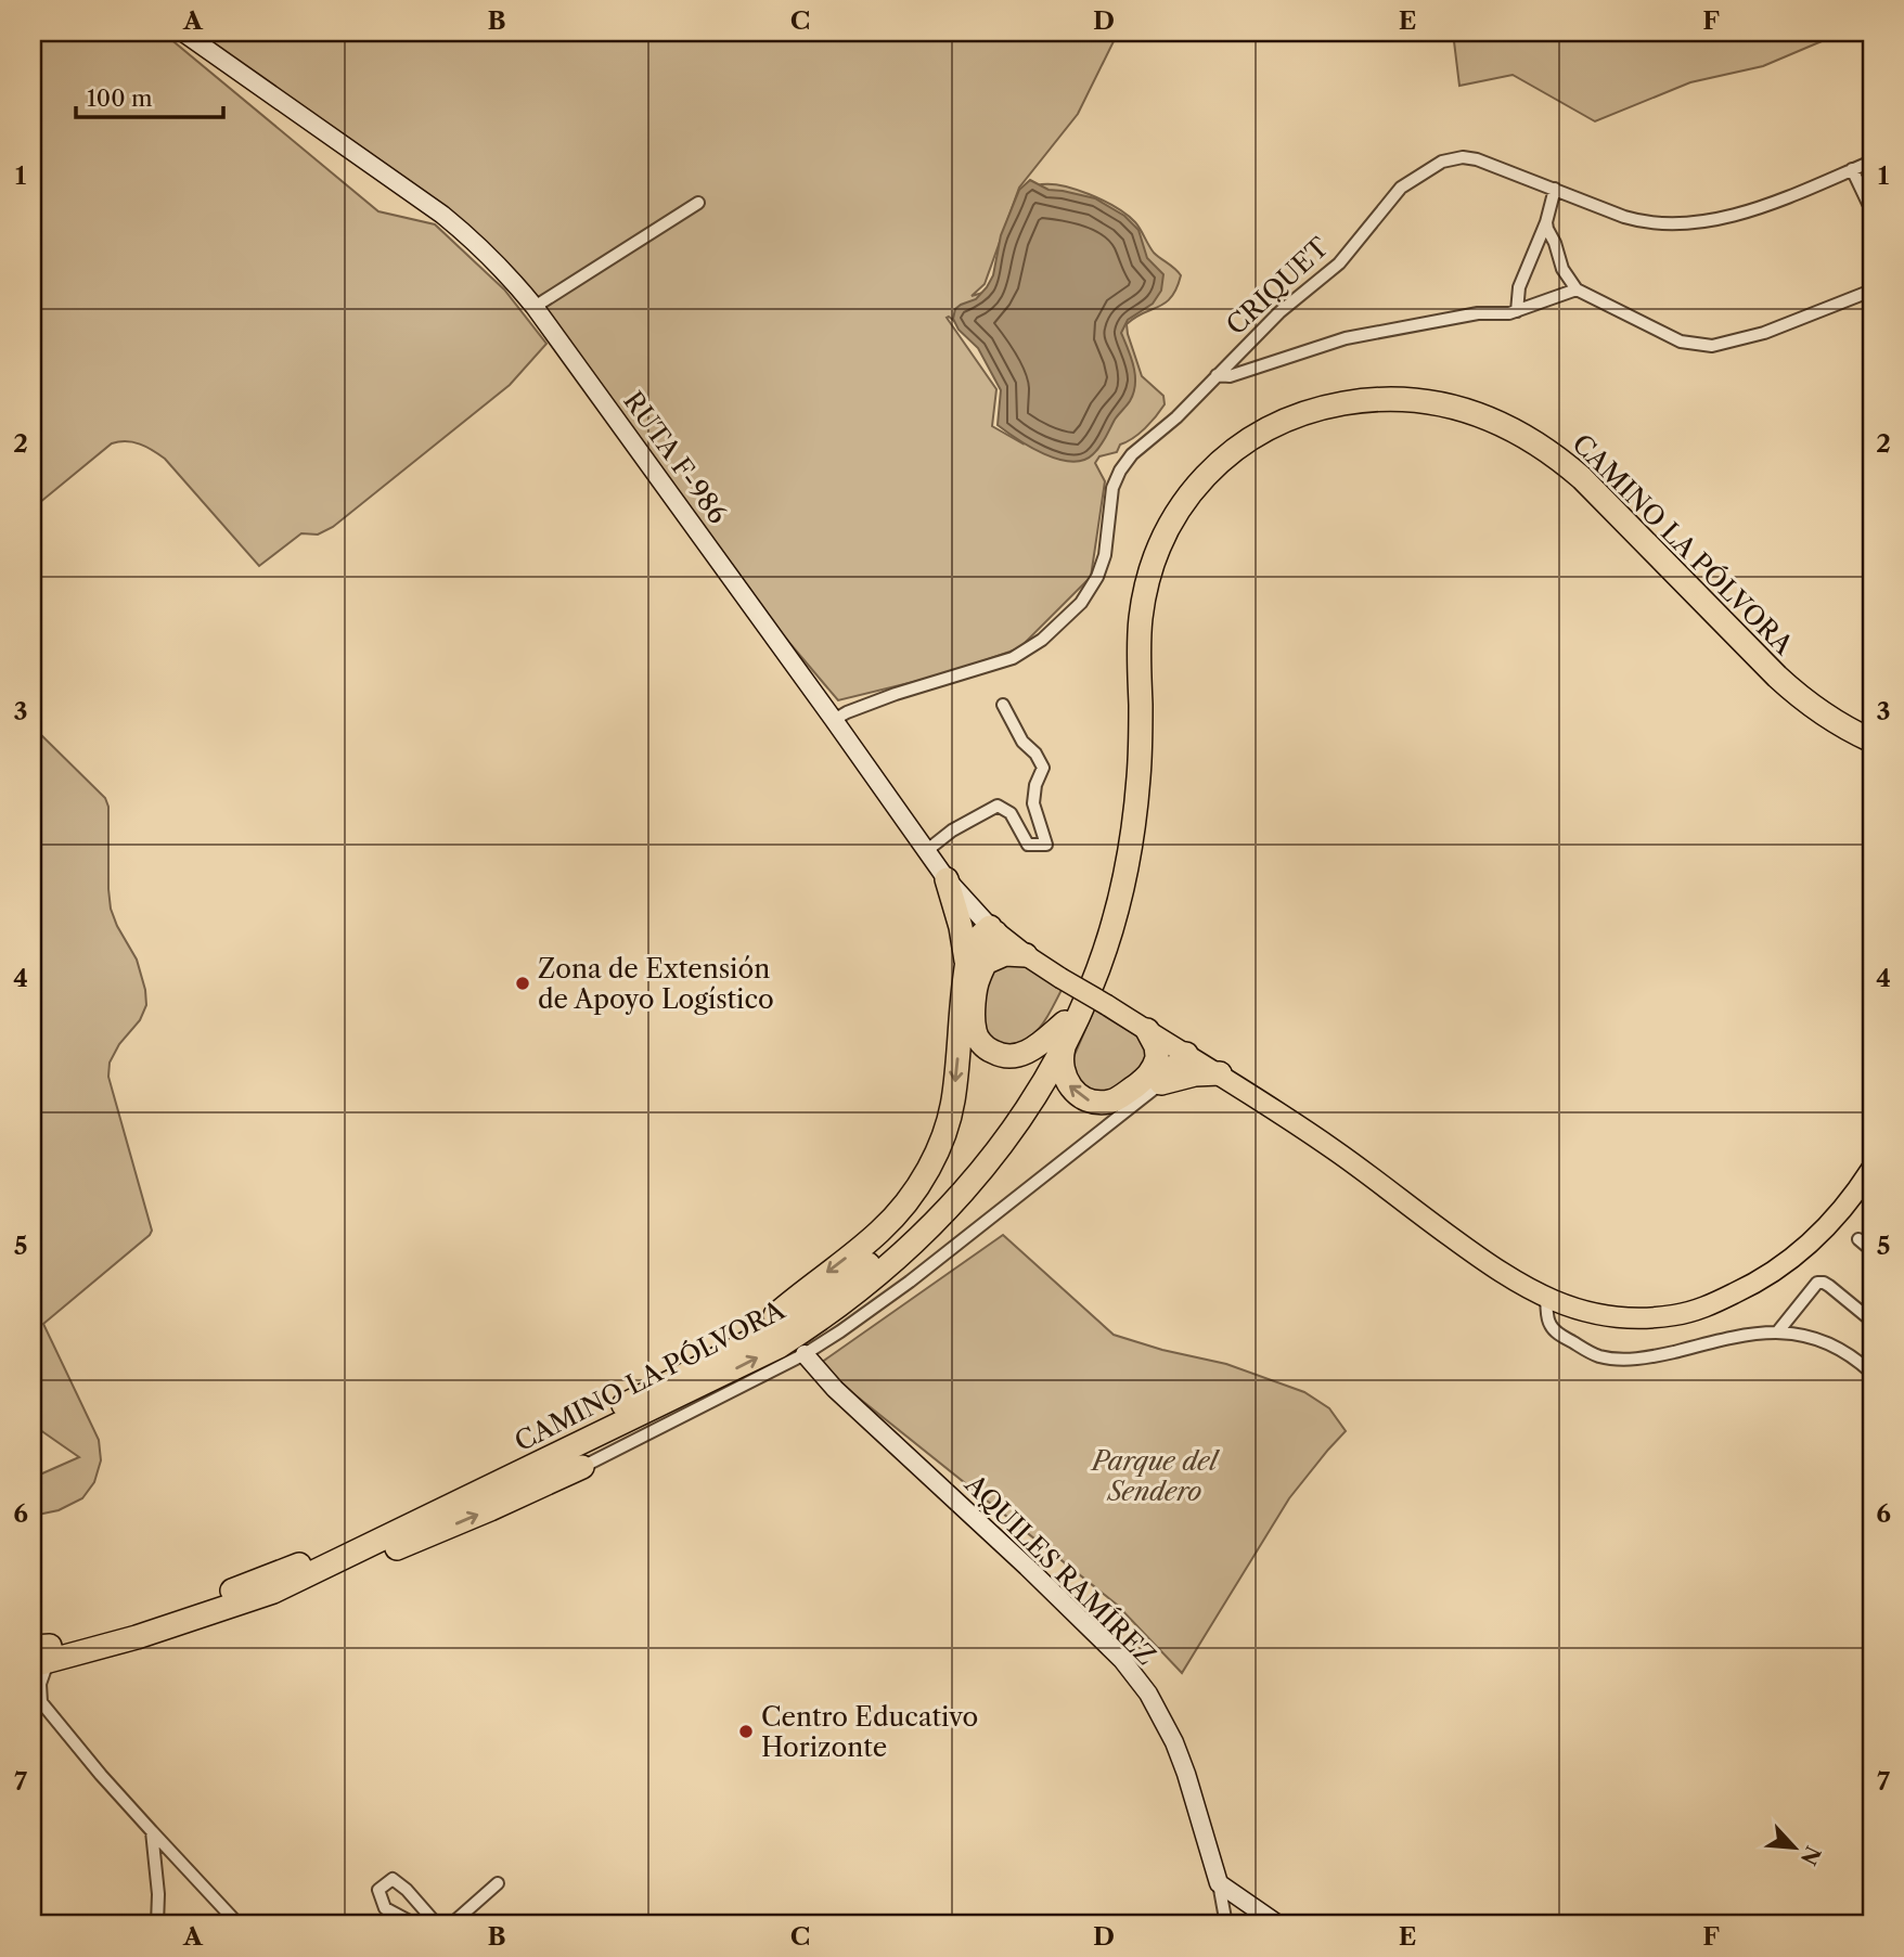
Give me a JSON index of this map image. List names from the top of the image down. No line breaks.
{"streets":{"highway":["CAMINO LA PÓLVORA"],"main road":["RUTA F-986","AQUILES RAMÍREZ"],"street":["CRIQUET"]},"crossings":[["CRIQUET","RUTA F-986"]],"parks":["Parque del Sendero"],"places":["Zona de Extensión de Apoyo Logístico","Centro Educativo Horizonte"],"scale_bar":"100 m","north":"bottom right","grid":{"columns":["A","B","C","D","E","F"],"rows":["1","2","3","4","5","6","7"]}}
